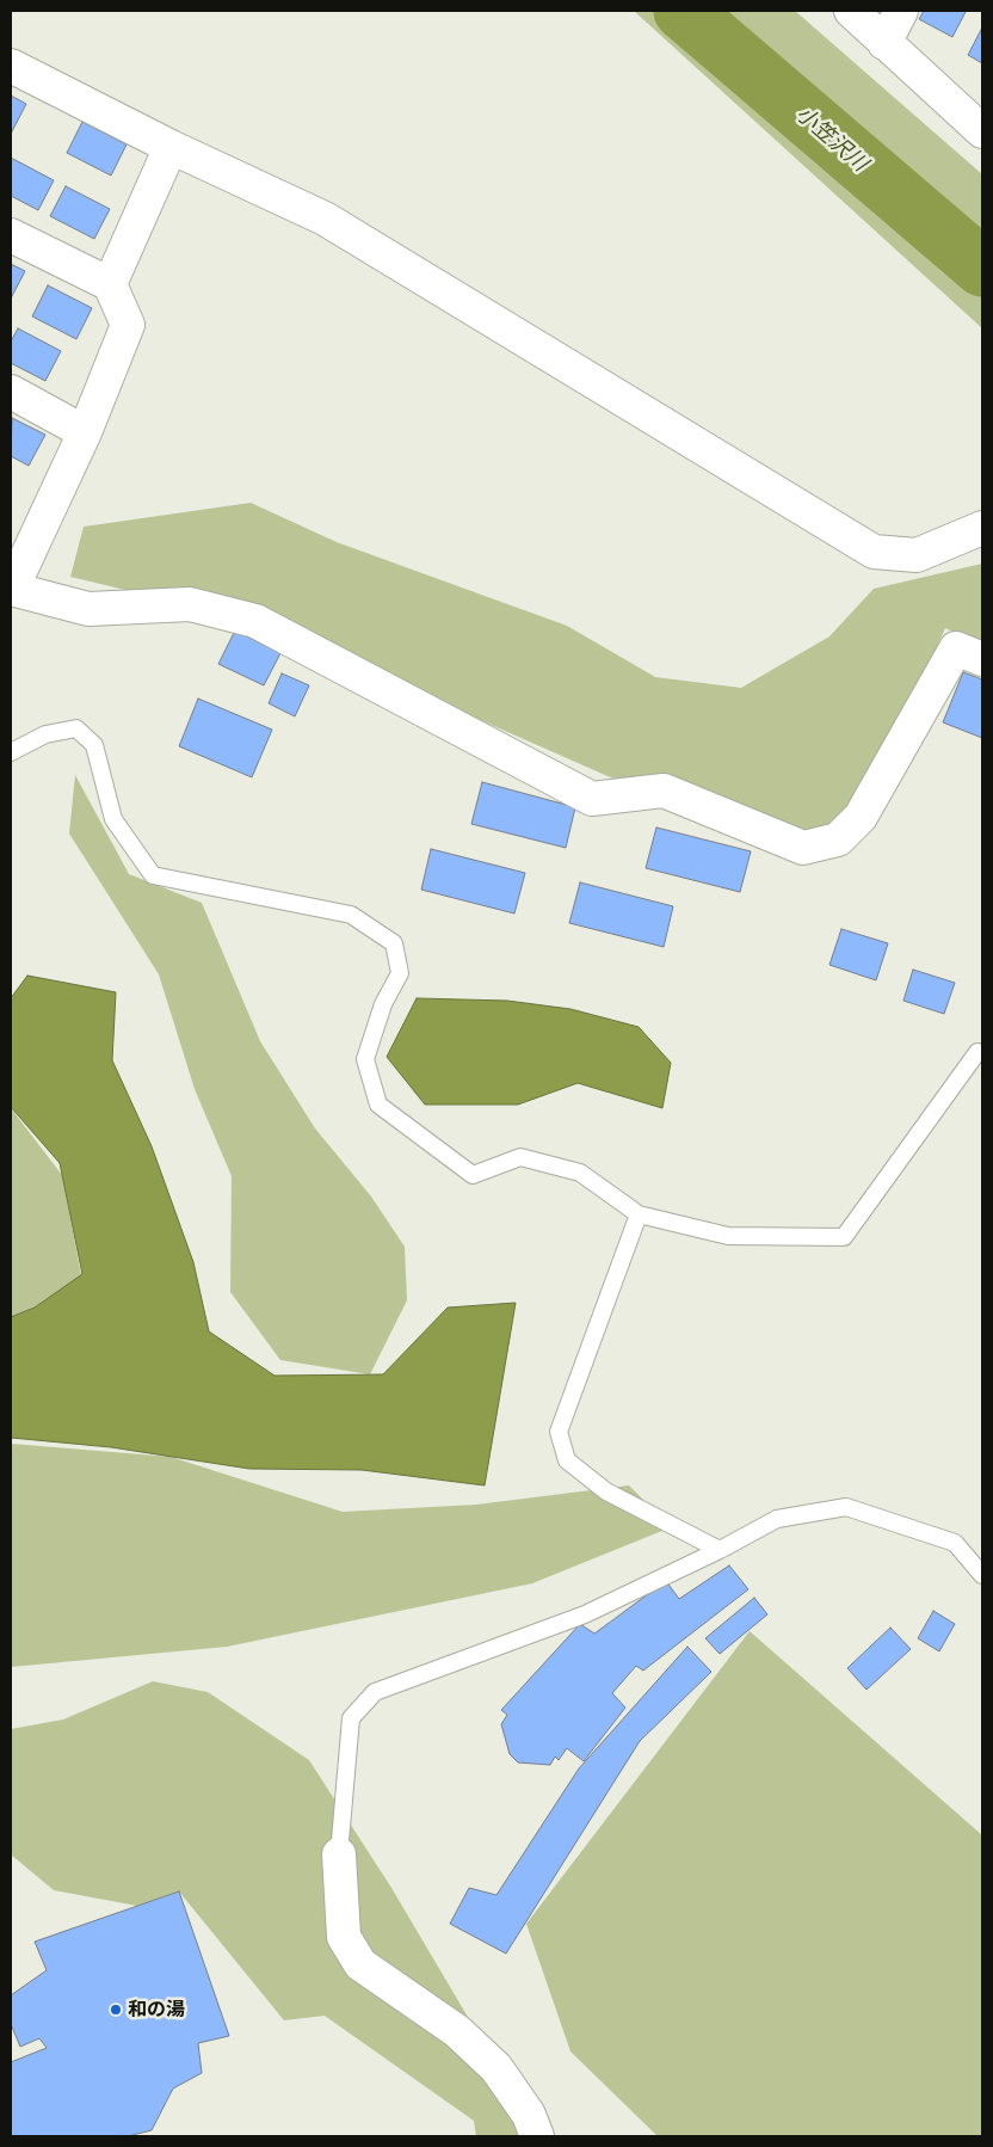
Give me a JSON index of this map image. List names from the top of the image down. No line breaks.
{"water":["小笠沢川"],"places":["和の湯"]}
